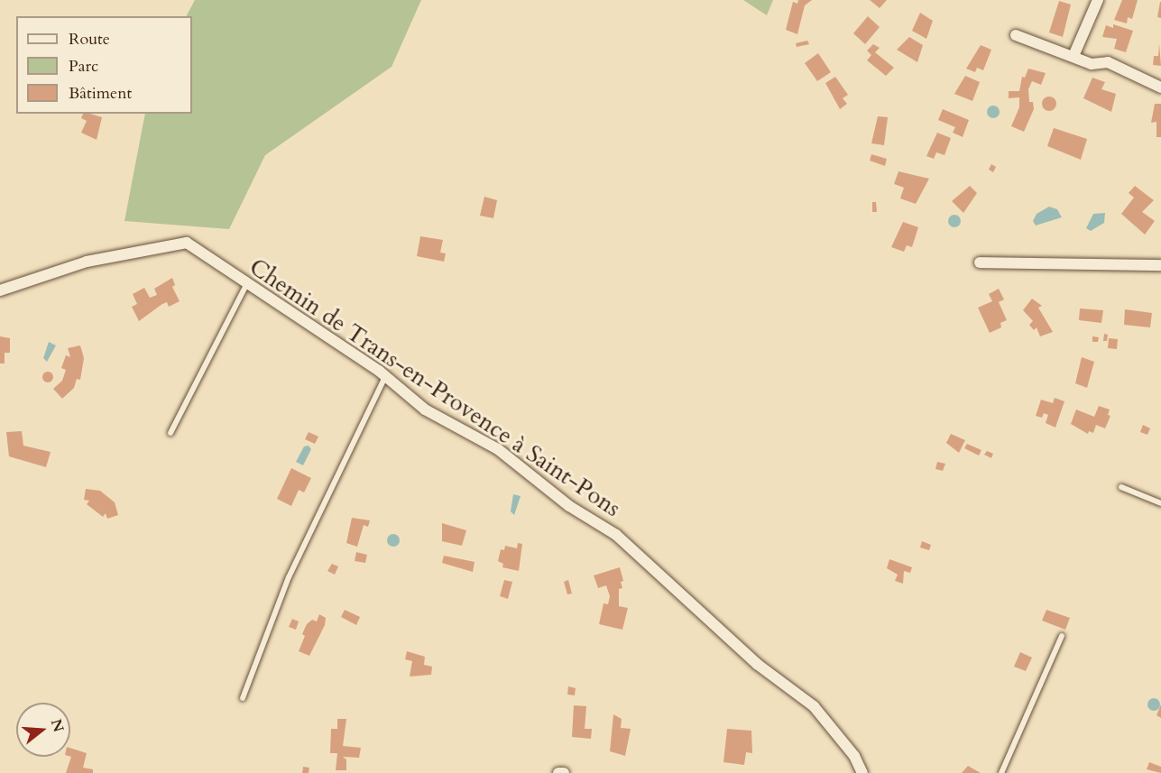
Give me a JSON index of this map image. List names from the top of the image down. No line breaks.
{"streets":{"street":["Chemin de Trans-en-Provence à Saint-Pons"]},"legend":["Route","Parc","Bâtiment"],"north":"right"}
